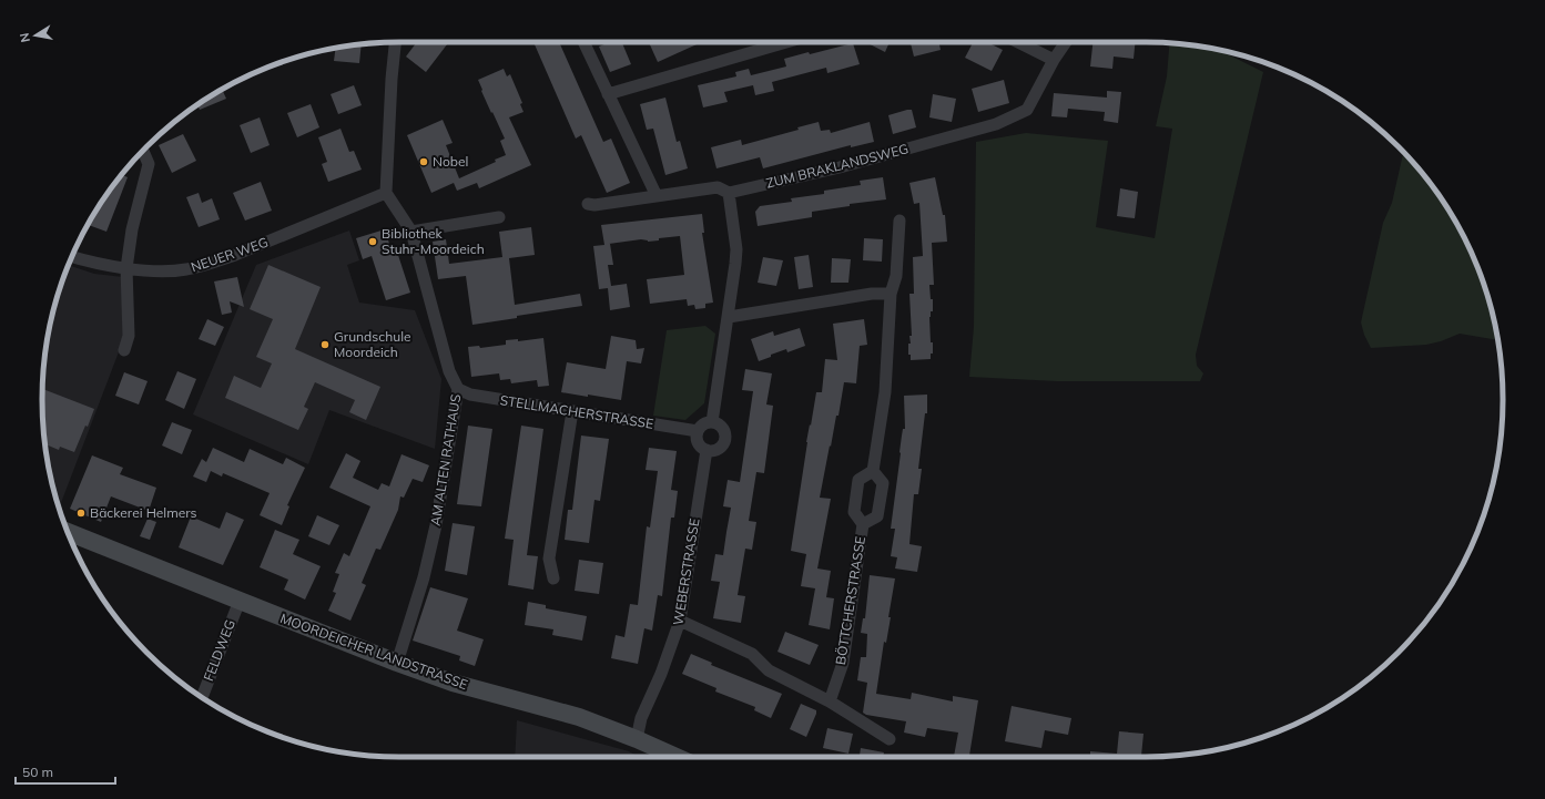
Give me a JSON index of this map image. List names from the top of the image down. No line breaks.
{"streets":{"main road":["MOORDEICHER LANDSTRASSE"],"street":["ZUM BRAKLANDSWEG","NEUER WEG","STELLMACHERSTRASSE","AM ALTEN RATHAUS","WEBERSTRASSE","BÖTTCHERSTRASSE","FELDWEG"]},"crossings":[["STELLMACHERSTRASSE","AM ALTEN RATHAUS"],["STELLMACHERSTRASSE","WEBERSTRASSE"],["AM ALTEN RATHAUS","MOORDEICHER LANDSTRASSE"],["WEBERSTRASSE","MOORDEICHER LANDSTRASSE"],["FELDWEG","MOORDEICHER LANDSTRASSE"]],"places":["Nobel","Bibliothek Stuhr-Moordeich","Grundschule Moordeich","Bäckerei Helmers"],"scale_bar":"50 m","north":"left"}
